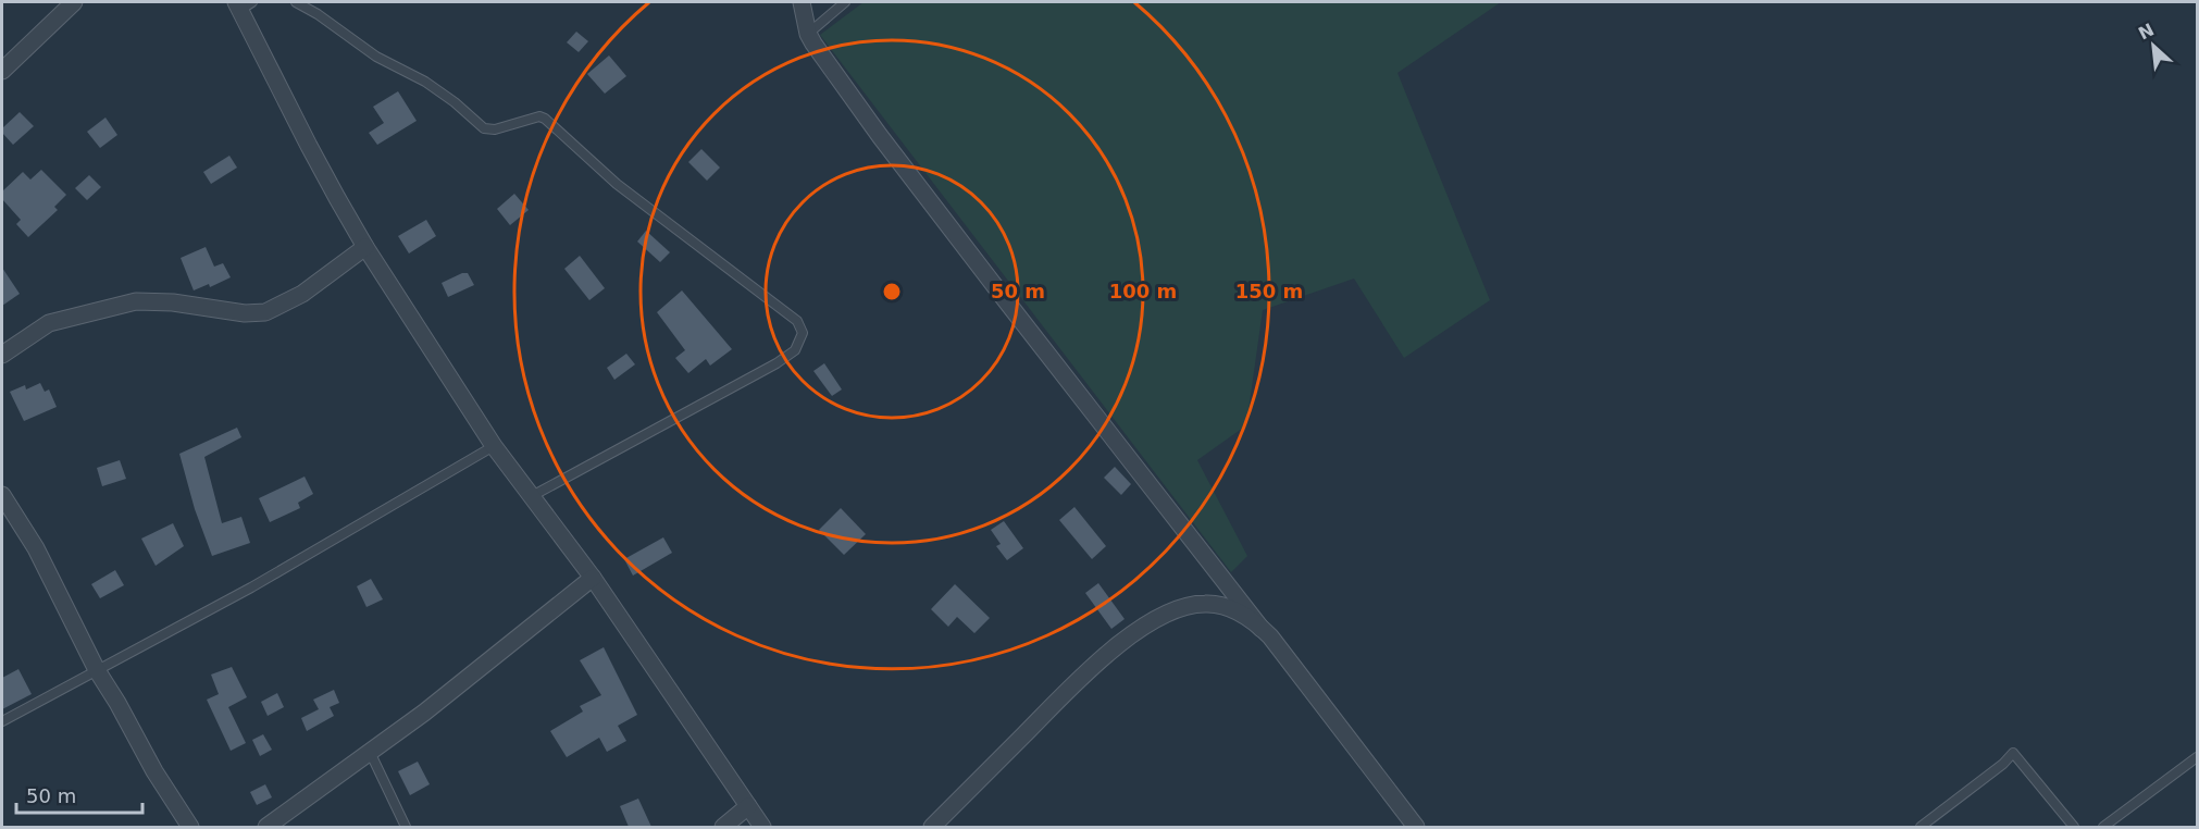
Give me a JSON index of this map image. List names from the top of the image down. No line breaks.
{"scale_bar":"50 m","north":"top left","rings":["50 m","100 m","150 m"]}
